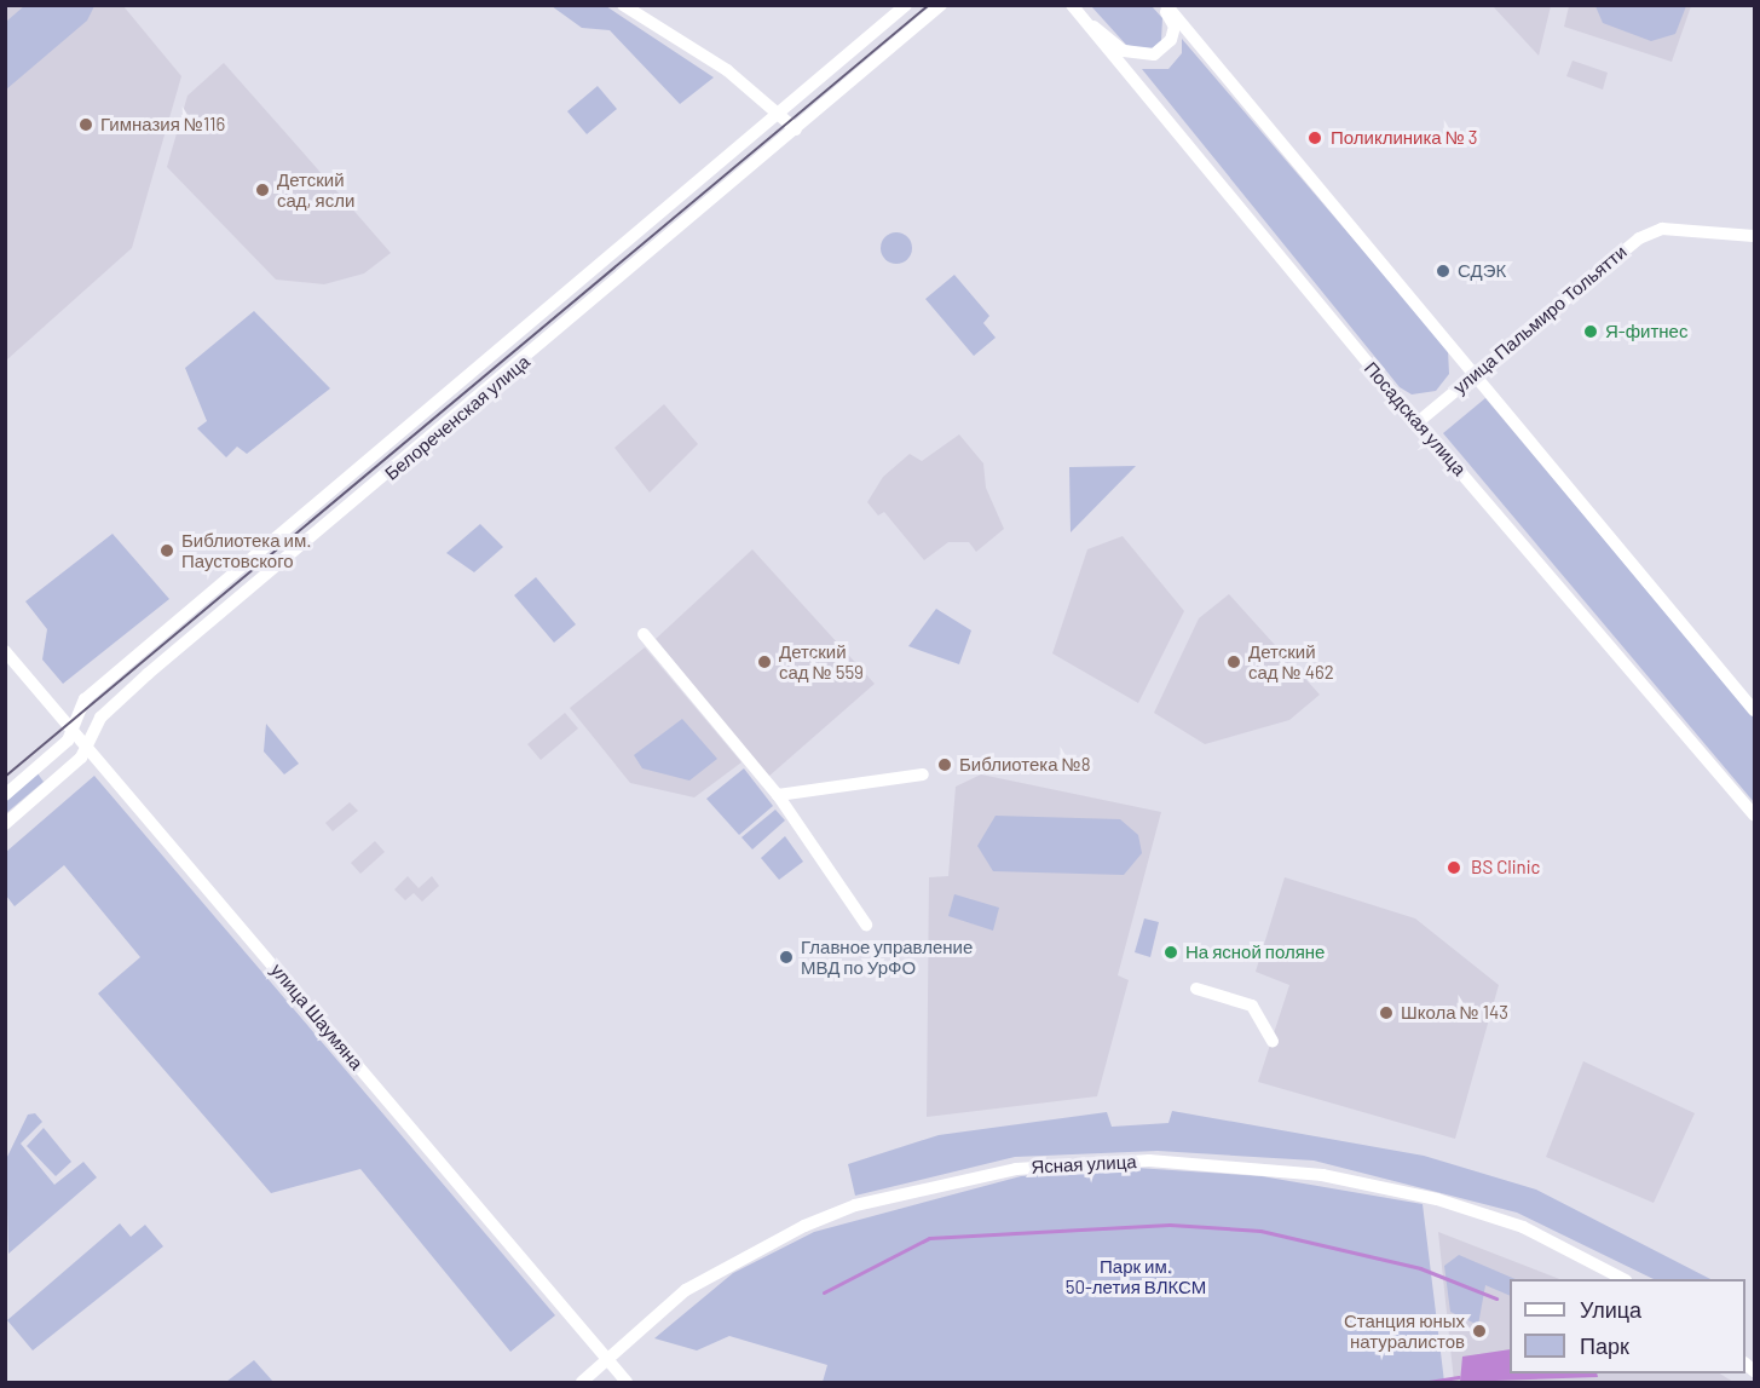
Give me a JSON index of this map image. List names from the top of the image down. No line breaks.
{"streets":{"street":["улица Пальмиро Тольятти","Белореченская улица","Посадская улица","улица Шаумяна","Ясная улица"]},"crossings":[["улица Пальмиро Тольятти","Посадская улица"],["Белореченская улица","улица Шаумяна"],["улица Шаумяна","Ясная улица"]],"parks":["Парк им. 50-летия ВЛКСМ"],"places":["Гимназия №116","Поликлиника № 3","Детский сад, ясли","СДЭК","Я-фитнес","Библиотека им. Паустовского","Детский сад № 559","Детский сад № 462","Библиотека №8","BS Clinic","На ясной поляне","Главное управление МВД по УрФО","Школа № 143","Станция юных натуралистов"],"legend":["Улица","Парк"]}
